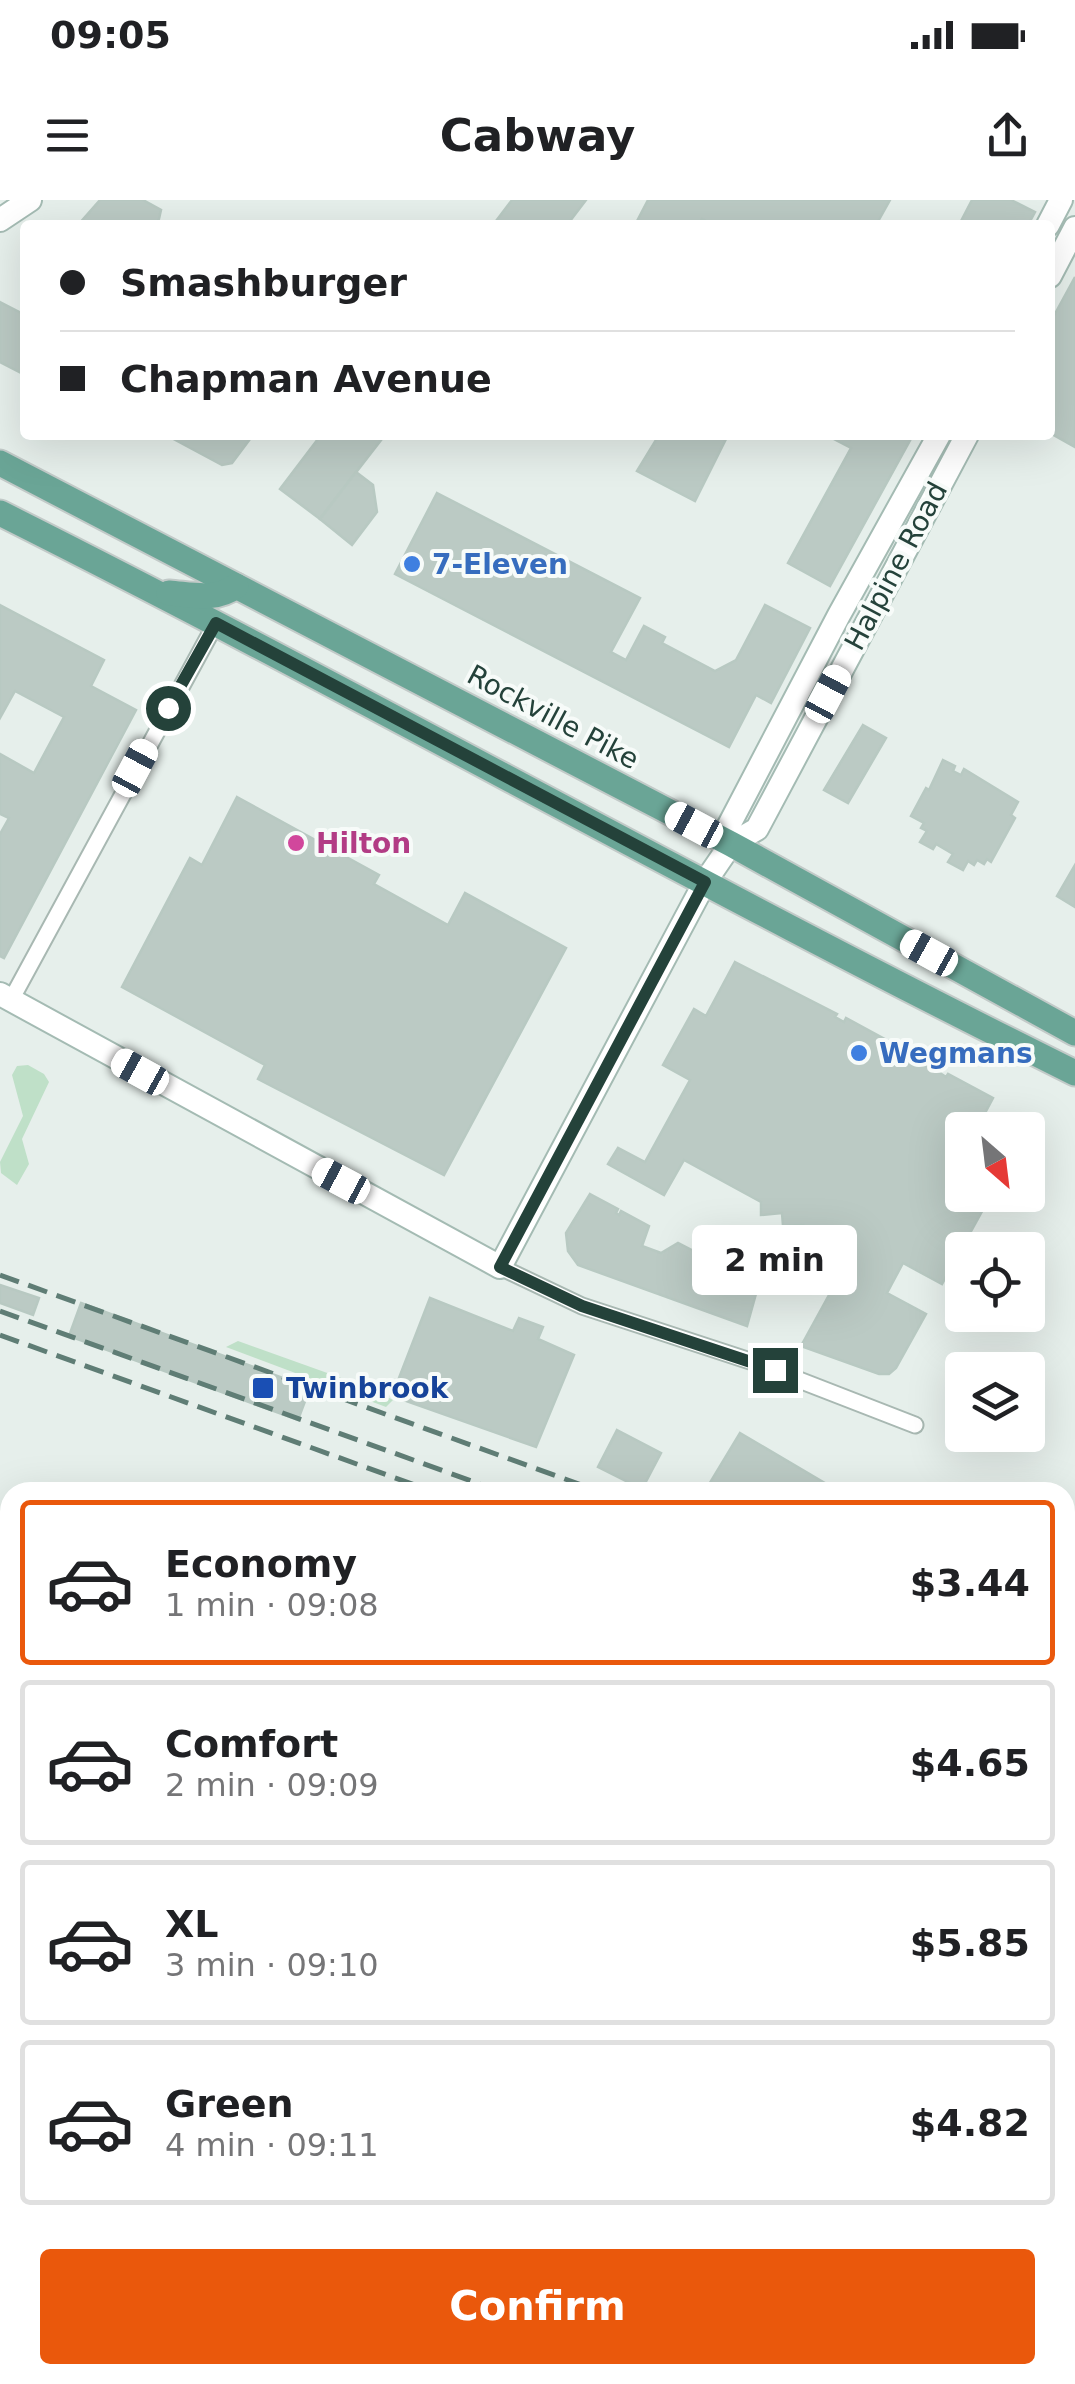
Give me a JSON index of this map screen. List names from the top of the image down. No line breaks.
{"streets":{"main road":["Rockville Pike"],"street":["Halpine Road"]},"crossings":[["Halpine Road","Rockville Pike"]],"places":{"other":["7-Eleven","Hilton","Wegmans"],"transit":["Twinbrook"]},"north":"bottom right","page":{"status":"09:05","header":"Cabway","banner":["Smashburger","Chapman Avenue"],"bubble":"2 min","list":[{"name":"Economy","note":"1 min · 09:08","value":"$3.44"},{"name":"Comfort","note":"2 min · 09:09","value":"$4.65"},{"name":"XL","note":"3 min · 09:10","value":"$5.85"},{"name":"Green","note":"4 min · 09:11","value":"$4.82"}],"buttons":"Confirm"}}
